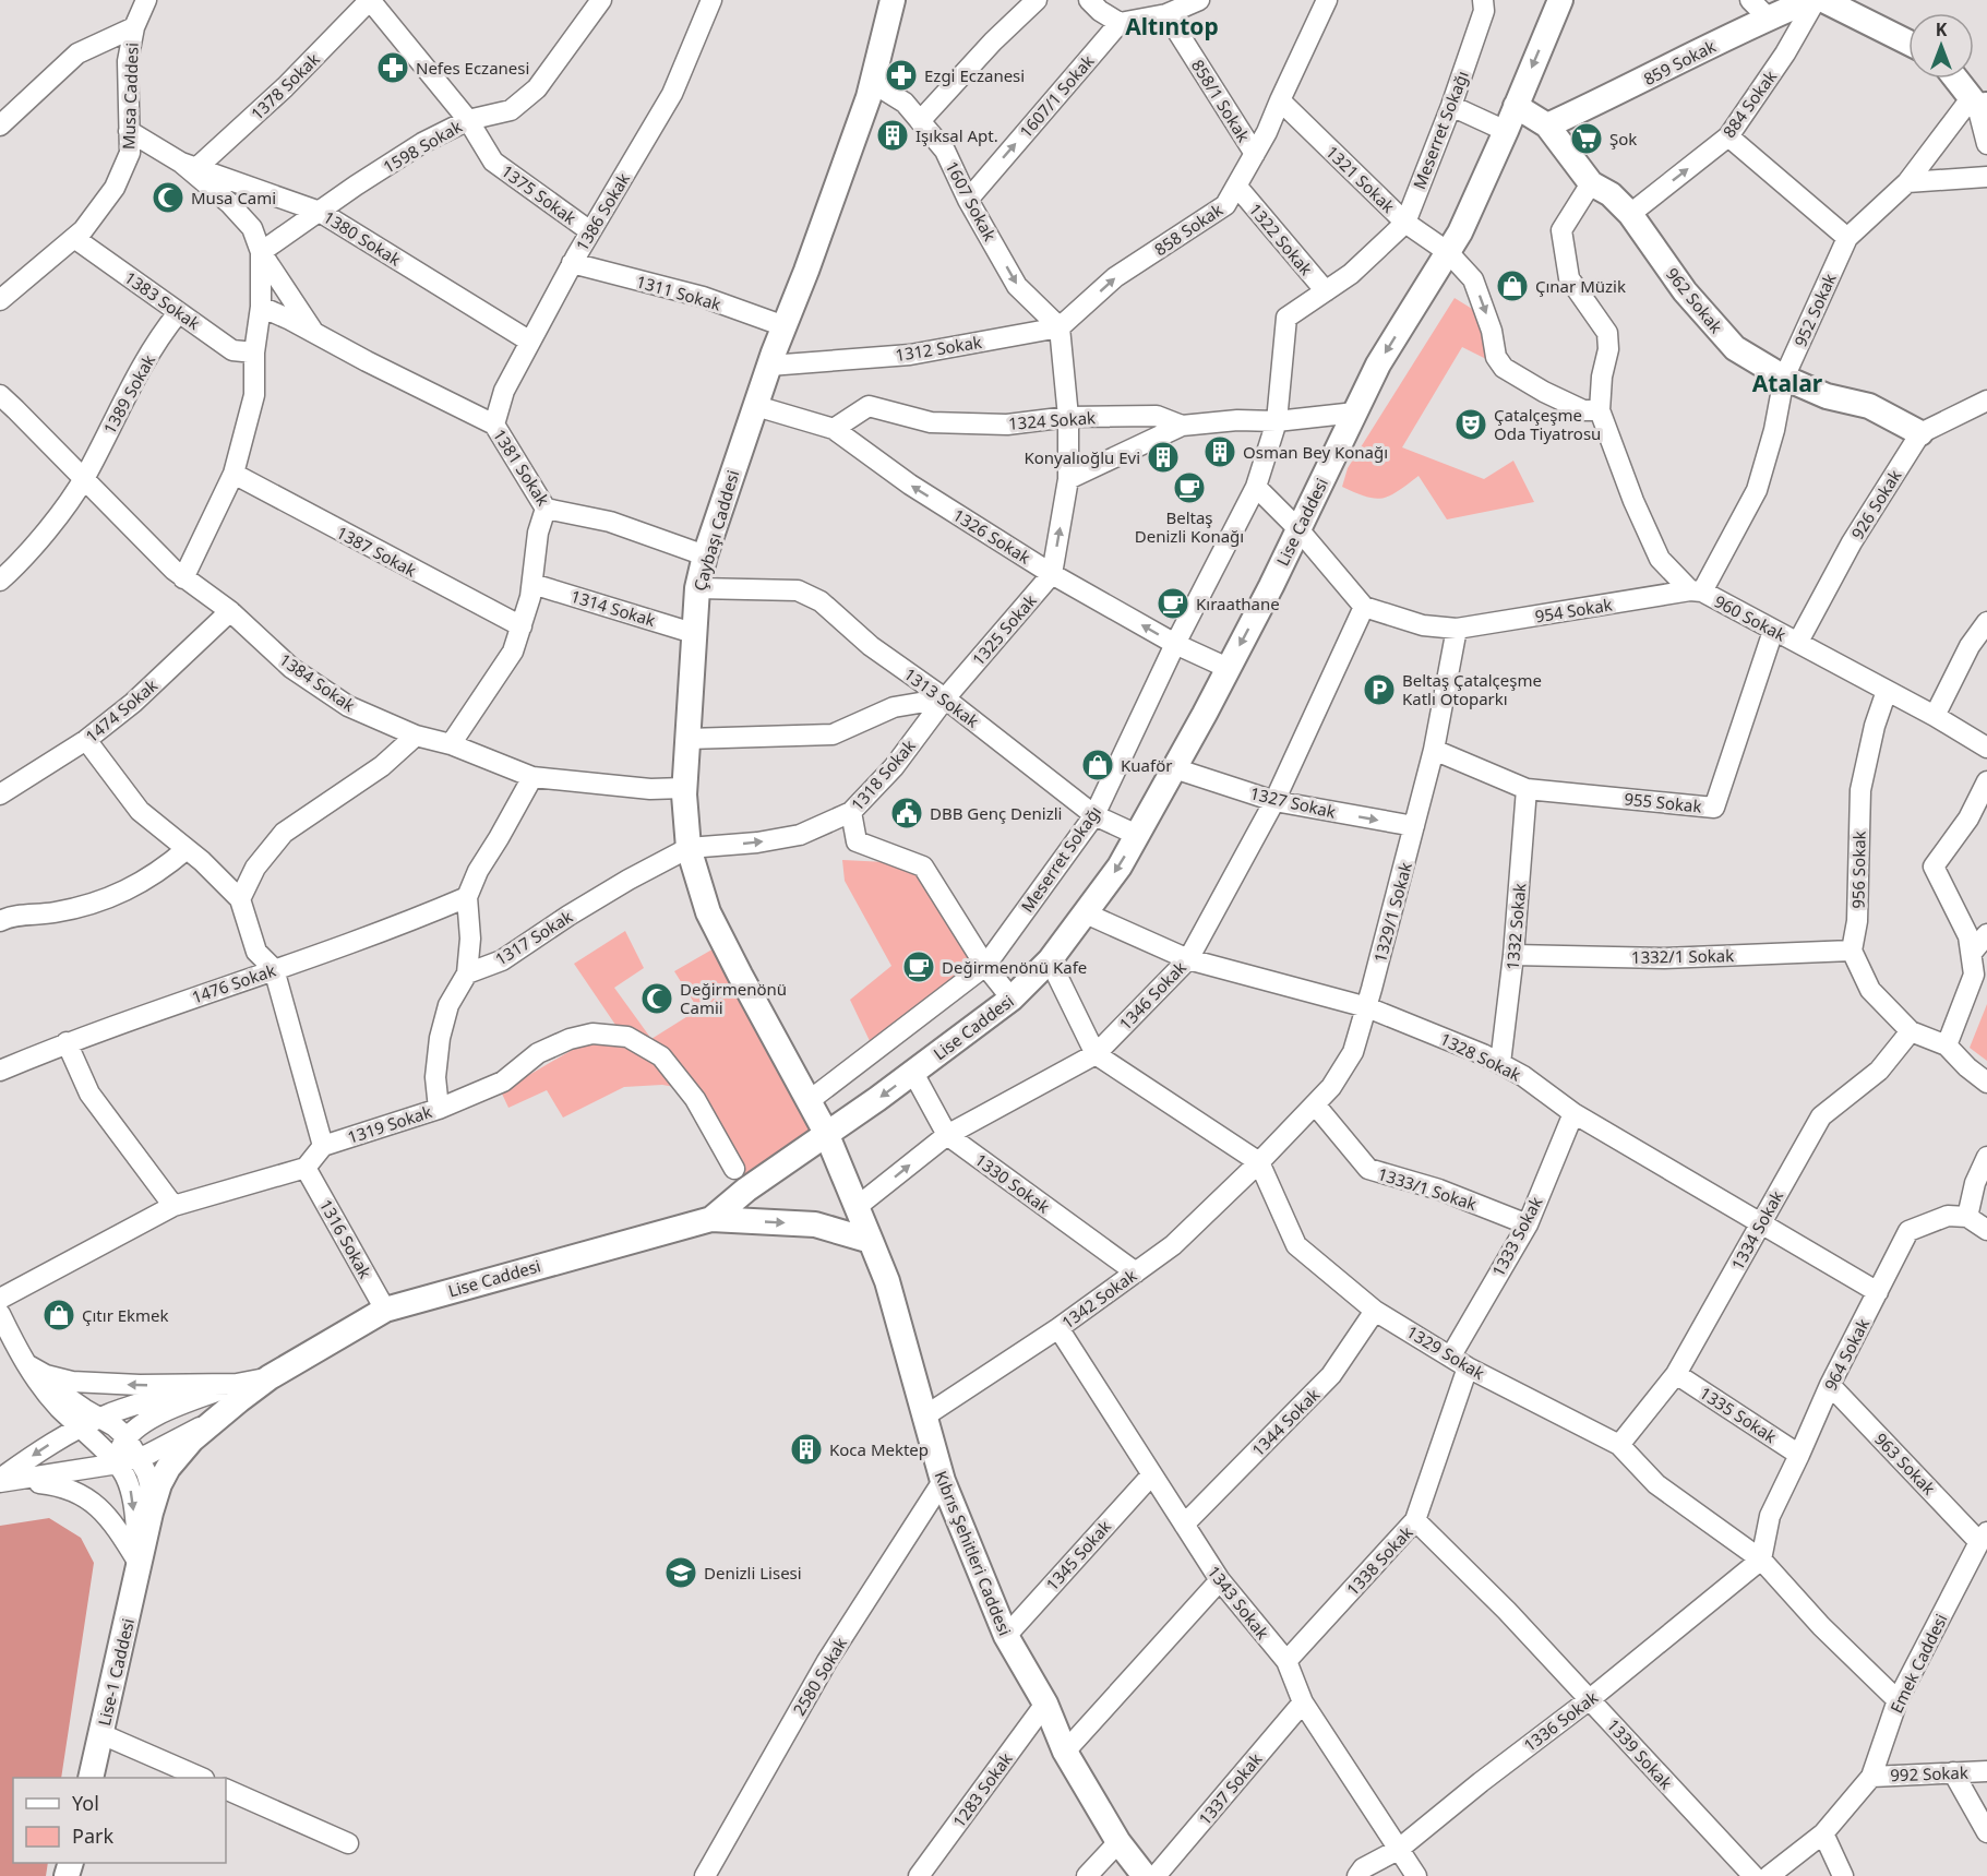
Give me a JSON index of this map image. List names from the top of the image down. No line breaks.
{"streets":{"main road":["859 Sokak","962 Sokak","Lise Caddesi","Çaybaşı Caddesi","Kıbrıs Şehitleri Caddesi","Lise-1 Caddesi"],"street":["1378 Sokak","Musa Caddesi","1607/1 Sokak","858/1 Sokak","884 Sokak","Meserret Sokağı","1598 Sokak","1321 Sokak","1375 Sokak","1607 Sokak","1386 Sokak","858 Sokak","1380 Sokak","1322 Sokak","1311 Sokak","1383 Sokak","952 Sokak","1312 Sokak","1389 Sokak","1324 Sokak","1381 Sokak","926 Sokak","1326 Sokak","1387 Sokak","1314 Sokak","954 Sokak","960 Sokak","1325 Sokak","1384 Sokak","1313 Sokak","1474 Sokak","1318 Sokak","1327 Sokak","955 Sokak","956 Sokak","1329/1 Sokak","1332 Sokak","1317 Sokak","1332/1 Sokak","1476 Sokak","1346 Sokak","1328 Sokak","1319 Sokak","1330 Sokak","1333/1 Sokak","1334 Sokak","1333 Sokak","1316 Sokak","1342 Sokak","1329 Sokak","964 Sokak","1335 Sokak","1344 Sokak","963 Sokak","1345 Sokak","1338 Sokak","1343 Sokak","Emek Caddesi","2580 Sokak","1336 Sokak","1339 Sokak","992 Sokak","1337 Sokak","1283 Sokak"]},"crossings":[["859 Sokak","962 Sokak"],["1378 Sokak","1375 Sokak"],["1378 Sokak","1380 Sokak"],["Musa Caddesi","1380 Sokak"],["Musa Caddesi","1383 Sokak"],["1607/1 Sokak","1607 Sokak"],["858/1 Sokak","858 Sokak"],["884 Sokak","962 Sokak"],["Meserret Sokağı","1321 Sokak"],["Meserret Sokağı","1322 Sokak"],["Meserret Sokağı","1324 Sokak"],["Meserret Sokağı","Çaybaşı Caddesi"],["Meserret Sokağı","1326 Sokak"],["Meserret Sokağı","1313 Sokak"],["1598 Sokak","1375 Sokak"],["1598 Sokak","1380 Sokak"],["1598 Sokak","1381 Sokak"],["1321 Sokak","858 Sokak"],["1321 Sokak","Lise Caddesi"],["1321 Sokak","960 Sokak"],["1375 Sokak","1386 Sokak"],["1607 Sokak","858 Sokak"],["1607 Sokak","1312 Sokak"],["1607 Sokak","Çaybaşı Caddesi"],["1386 Sokak","1380 Sokak"],["1386 Sokak","1311 Sokak"],["1386 Sokak","1381 Sokak"],["858 Sokak","1322 Sokak"],["858 Sokak","1312 Sokak"],["1380 Sokak","1381 Sokak"],["1311 Sokak","Çaybaşı Caddesi"],["1383 Sokak","1389 Sokak"],["962 Sokak","952 Sokak"],["962 Sokak","926 Sokak"],["962 Sokak","Lise Caddesi"],["952 Sokak","954 Sokak"],["952 Sokak","960 Sokak"],["1312 Sokak","Çaybaşı Caddesi"],["1389 Sokak","1384 Sokak"],["1324 Sokak","Lise Caddesi"],["1324 Sokak","1326 Sokak"],["1381 Sokak","Çaybaşı Caddesi"],["926 Sokak","960 Sokak"],["Lise Caddesi","Çaybaşı Caddesi"],["Lise Caddesi","1326 Sokak"],["Lise Caddesi","1313 Sokak"],["Lise Caddesi","1327 Sokak"],["Lise Caddesi","1328 Sokak"],["Lise Caddesi","1330 Sokak"],["Lise Caddesi","1316 Sokak"],["Lise Caddesi","Kıbrıs Şehitleri Caddesi"],["Lise Caddesi","Lise-1 Caddesi"],["Çaybaşı Caddesi","1326 Sokak"],["Çaybaşı Caddesi","1314 Sokak"],["Çaybaşı Caddesi","1384 Sokak"],["Çaybaşı Caddesi","1313 Sokak"],["Çaybaşı Caddesi","1318 Sokak"],["Çaybaşı Caddesi","1317 Sokak"],["Çaybaşı Caddesi","Kıbrıs Şehitleri Caddesi"],["1326 Sokak","1325 Sokak"],["954 Sokak","960 Sokak"],["954 Sokak","1329/1 Sokak"],["954 Sokak","1346 Sokak"],["960 Sokak","955 Sokak"],["960 Sokak","956 Sokak"],["1325 Sokak","1313 Sokak"],["1325 Sokak","1318 Sokak"],["1384 Sokak","1474 Sokak"],["1313 Sokak","1318 Sokak"],["1318 Sokak","1317 Sokak"],["1327 Sokak","1329/1 Sokak"],["1327 Sokak","1346 Sokak"],["955 Sokak","1329/1 Sokak"],["955 Sokak","1332 Sokak"],["956 Sokak","1332/1 Sokak"],["1329/1 Sokak","1328 Sokak"],["1329/1 Sokak","1333/1 Sokak"],["1329/1 Sokak","1342 Sokak"],["1329/1 Sokak","1329 Sokak"],["1332 Sokak","1332/1 Sokak"],["1332 Sokak","1328 Sokak"],["1346 Sokak","1328 Sokak"],["1346 Sokak","1330 Sokak"],["1346 Sokak","Kıbrıs Şehitleri Caddesi"],["1328 Sokak","1334 Sokak"],["1328 Sokak","1333 Sokak"],["1328 Sokak","964 Sokak"],["1330 Sokak","1342 Sokak"],["1333/1 Sokak","1333 Sokak"],["1334 Sokak","1329 Sokak"],["1334 Sokak","1335 Sokak"],["1333 Sokak","1329 Sokak"],["1342 Sokak","1329 Sokak"],["1342 Sokak","Kıbrıs Şehitleri Caddesi"],["1342 Sokak","1343 Sokak"],["1329 Sokak","964 Sokak"],["1329 Sokak","1344 Sokak"],["1329 Sokak","1338 Sokak"],["1329 Sokak","Emek Caddesi"],["1329 Sokak","1336 Sokak"],["964 Sokak","1335 Sokak"],["964 Sokak","963 Sokak"],["964 Sokak","1336 Sokak"],["1344 Sokak","1343 Sokak"],["963 Sokak","Emek Caddesi"],["Kıbrıs Şehitleri Caddesi","1345 Sokak"],["Kıbrıs Şehitleri Caddesi","2580 Sokak"],["Kıbrıs Şehitleri Caddesi","1283 Sokak"],["1345 Sokak","1343 Sokak"],["1338 Sokak","1343 Sokak"],["1338 Sokak","1339 Sokak"],["1343 Sokak","1336 Sokak"],["1343 Sokak","1337 Sokak"],["Emek Caddesi","992 Sokak"],["1336 Sokak","1339 Sokak"]],"one_way":["884 Sokak","1321 Sokak","1607 Sokak","858 Sokak","1326 Sokak","1327 Sokak"],"districts":["Altıntop","Atalar"],"places":{"pharmacy":["Nefes Eczanesi","Ezgi Eczanesi"],"building":["Işıksal Apt.","Osman Bey Konağı","Konyalıoğlu Evi","Koca Mektep"],"supermarket":["Şok"],"mosque":["Musa Cami","Değirmenönü Camii"],"shop":["Çınar Müzik","Kuaför","Çıtır Ekmek"],"theatre":["Çatalçeşme Oda Tiyatrosu"],"cafe":["Beltaş Denizli Konağı","Kıraathane","Değirmenönü Kafe"],"parking":["Beltaş Çatalçeşme Katlı Otoparkı"],"public building":["DBB Genç Denizli"],"school or university":["Denizli Lisesi"]},"legend":["Yol","Park"],"north":"top"}
